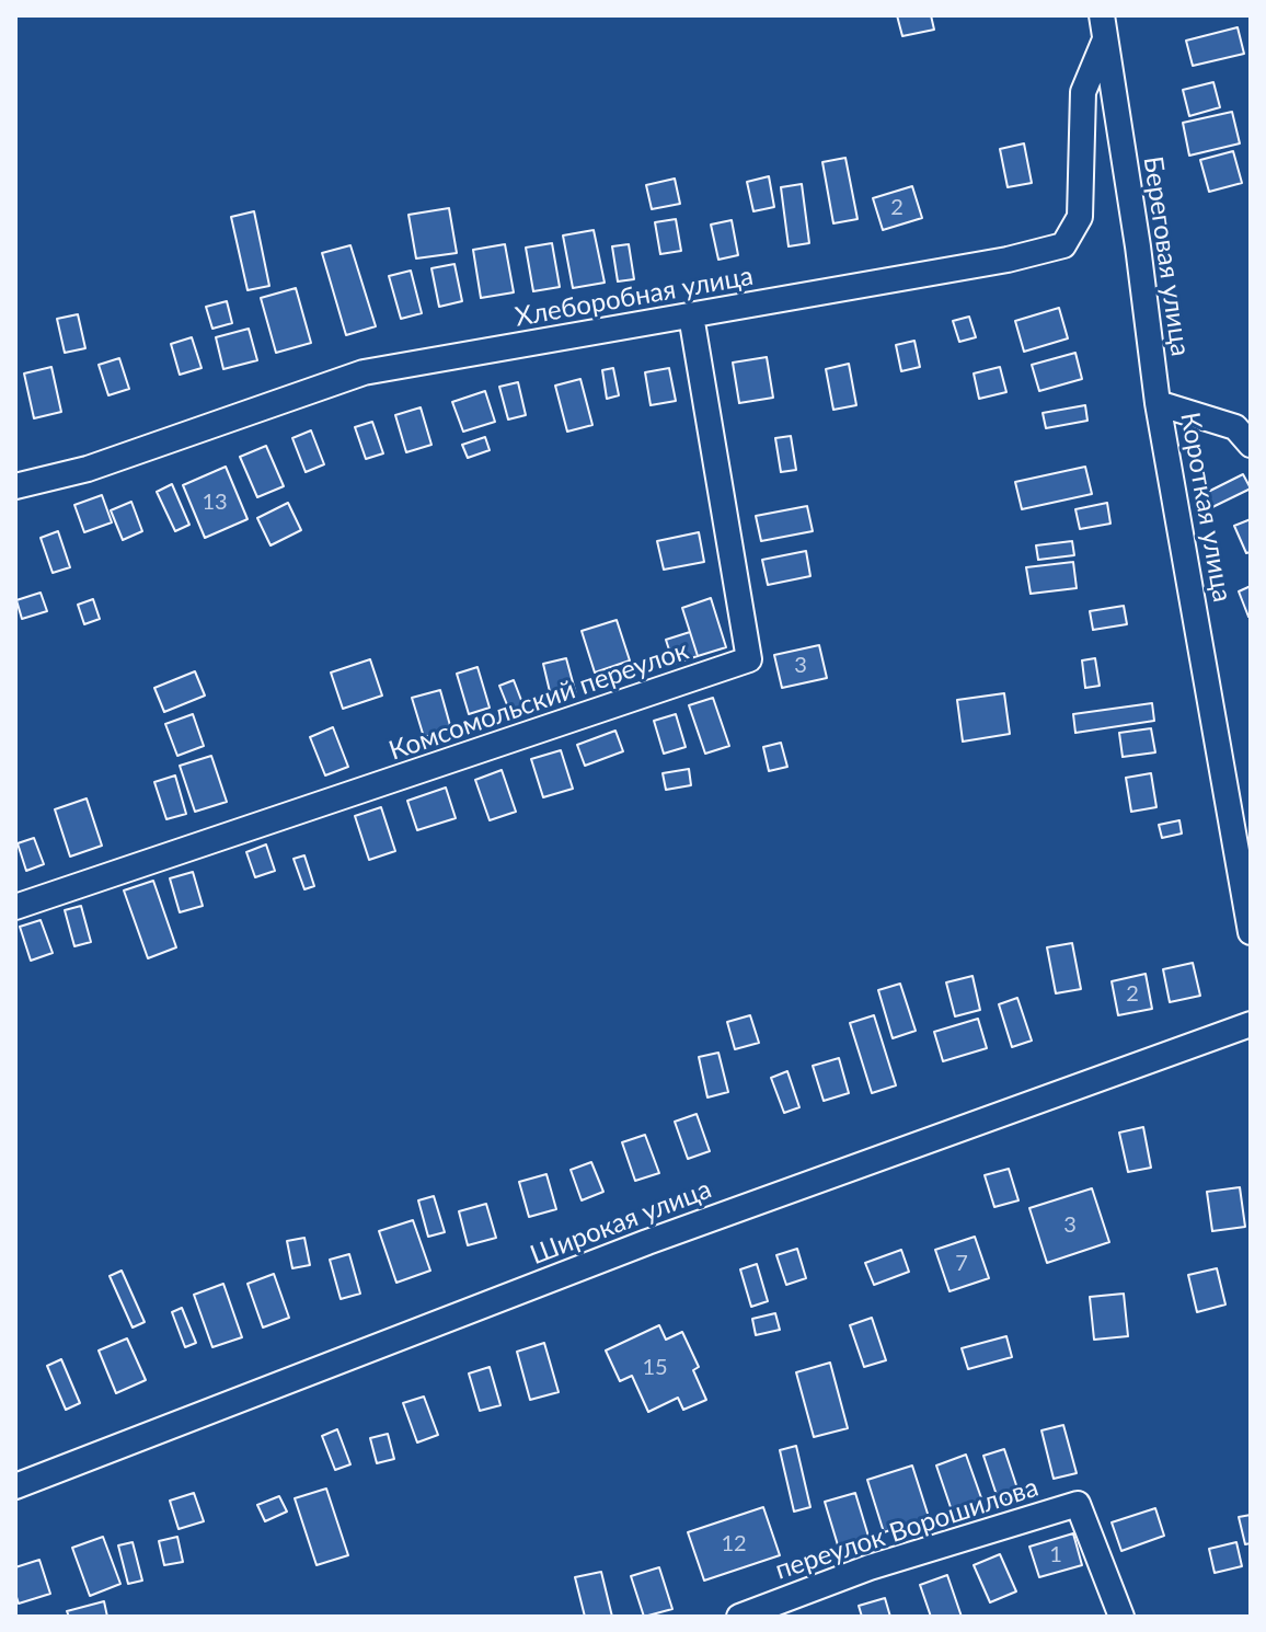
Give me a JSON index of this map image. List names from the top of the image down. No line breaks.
{"streets":{"street":["Береговая улица","Хлеборобная улица","Короткая улица","Комсомольский переулок","Широкая улица","переулок Ворошилова"]},"crossings":[["Береговая улица","Хлеборобная улица"],["Береговая улица","Короткая улица"],["Хлеборобная улица","Комсомольский переулок"]],"house_numbers":["2","13","3","2","3","7","15","12","1"]}
